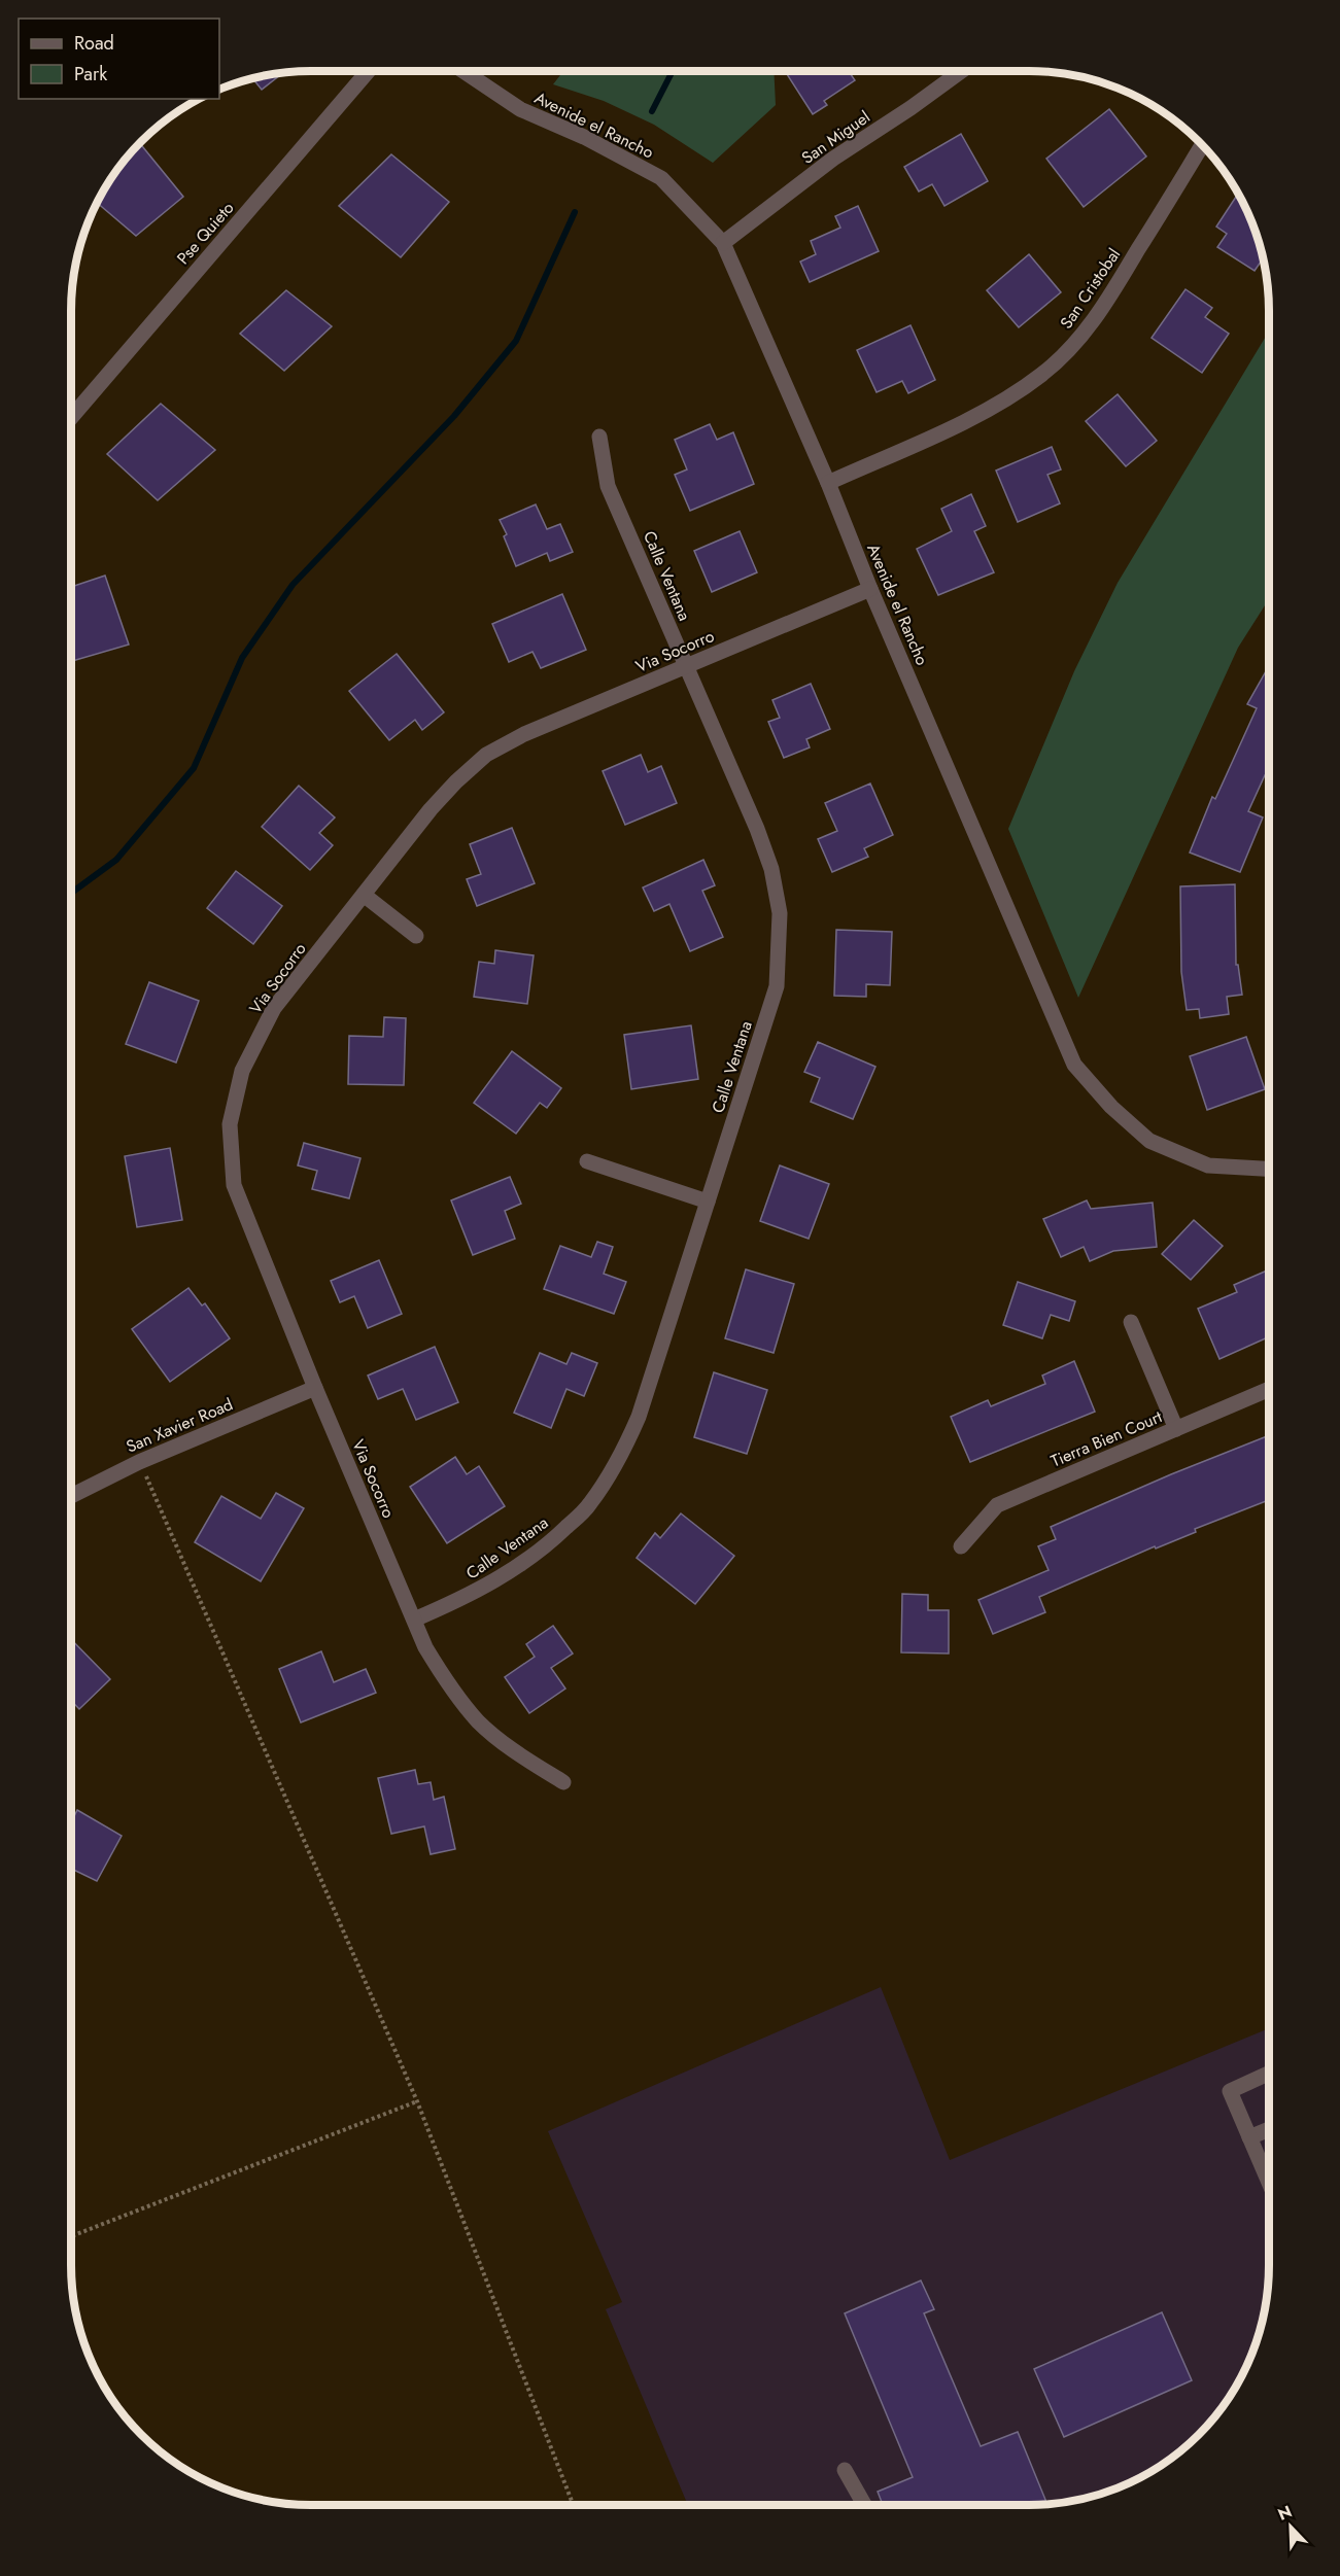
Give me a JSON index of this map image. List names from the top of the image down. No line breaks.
{"streets":{"street":["Avenide el Rancho","San Miguel","Pse Quieto","San Cristobal","Calle Ventana","Via Socorro","San Xavier Road","Tierra Bien Court"]},"crossings":[["Avenide el Rancho","San Miguel"],["Avenide el Rancho","San Cristobal"],["Avenide el Rancho","Via Socorro"],["Calle Ventana","Via Socorro"],["Via Socorro","San Xavier Road"]],"legend":["Road","Park"],"north":"top left"}
